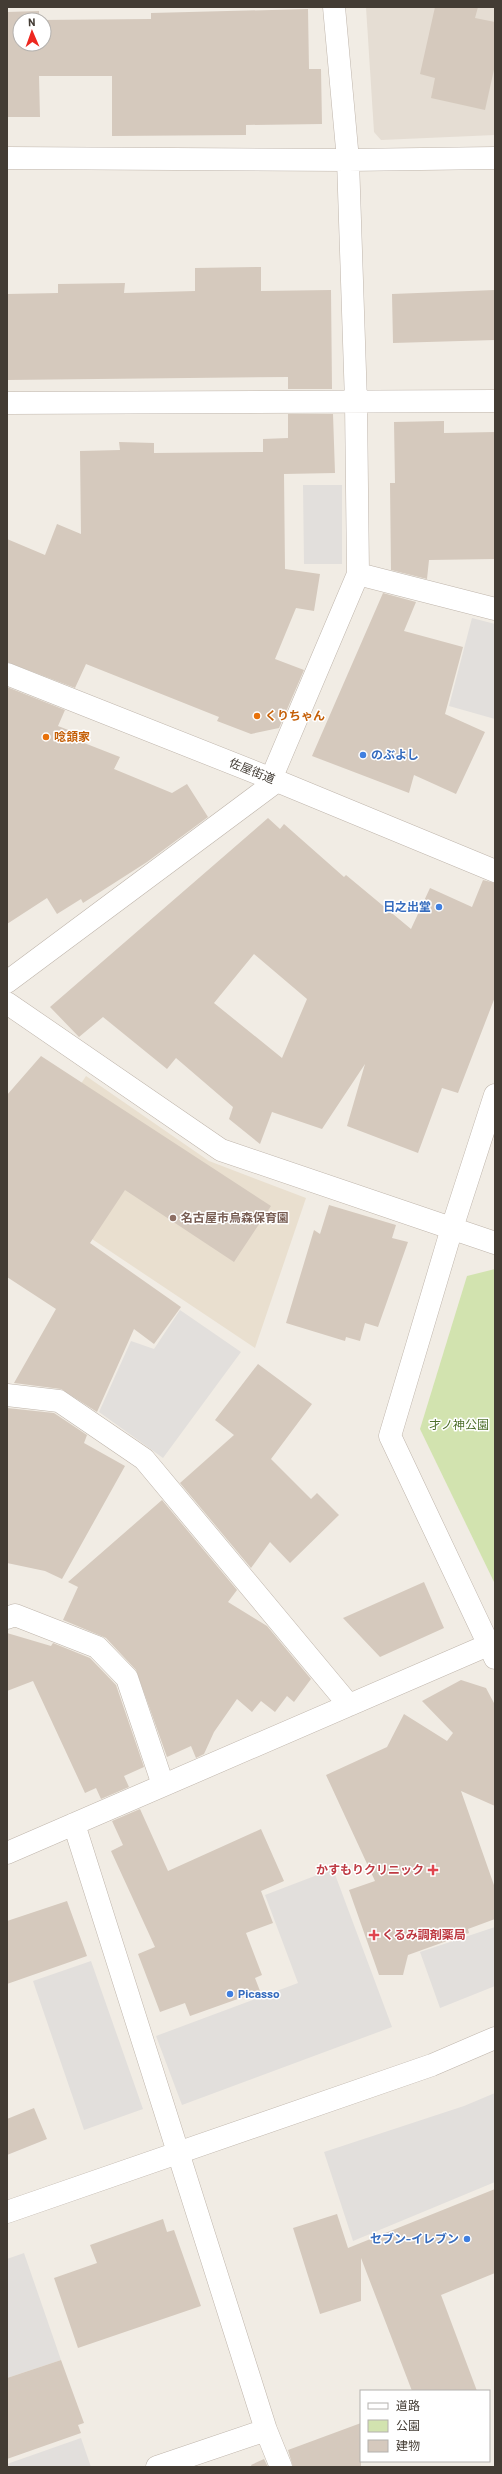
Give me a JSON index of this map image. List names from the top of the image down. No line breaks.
{"streets":{"street":["佐屋街道"]},"parks":["才ノ神公園"],"places":{"other":["くりちゃん","唸頷家","のぶよし","日之出堂","名古屋市烏森保育園","Picasso","セブン-イレブン"],"health":["かすもりクリニック","くるみ調剤薬局"]},"legend":["道路","公園","建物"],"north":"top"}
